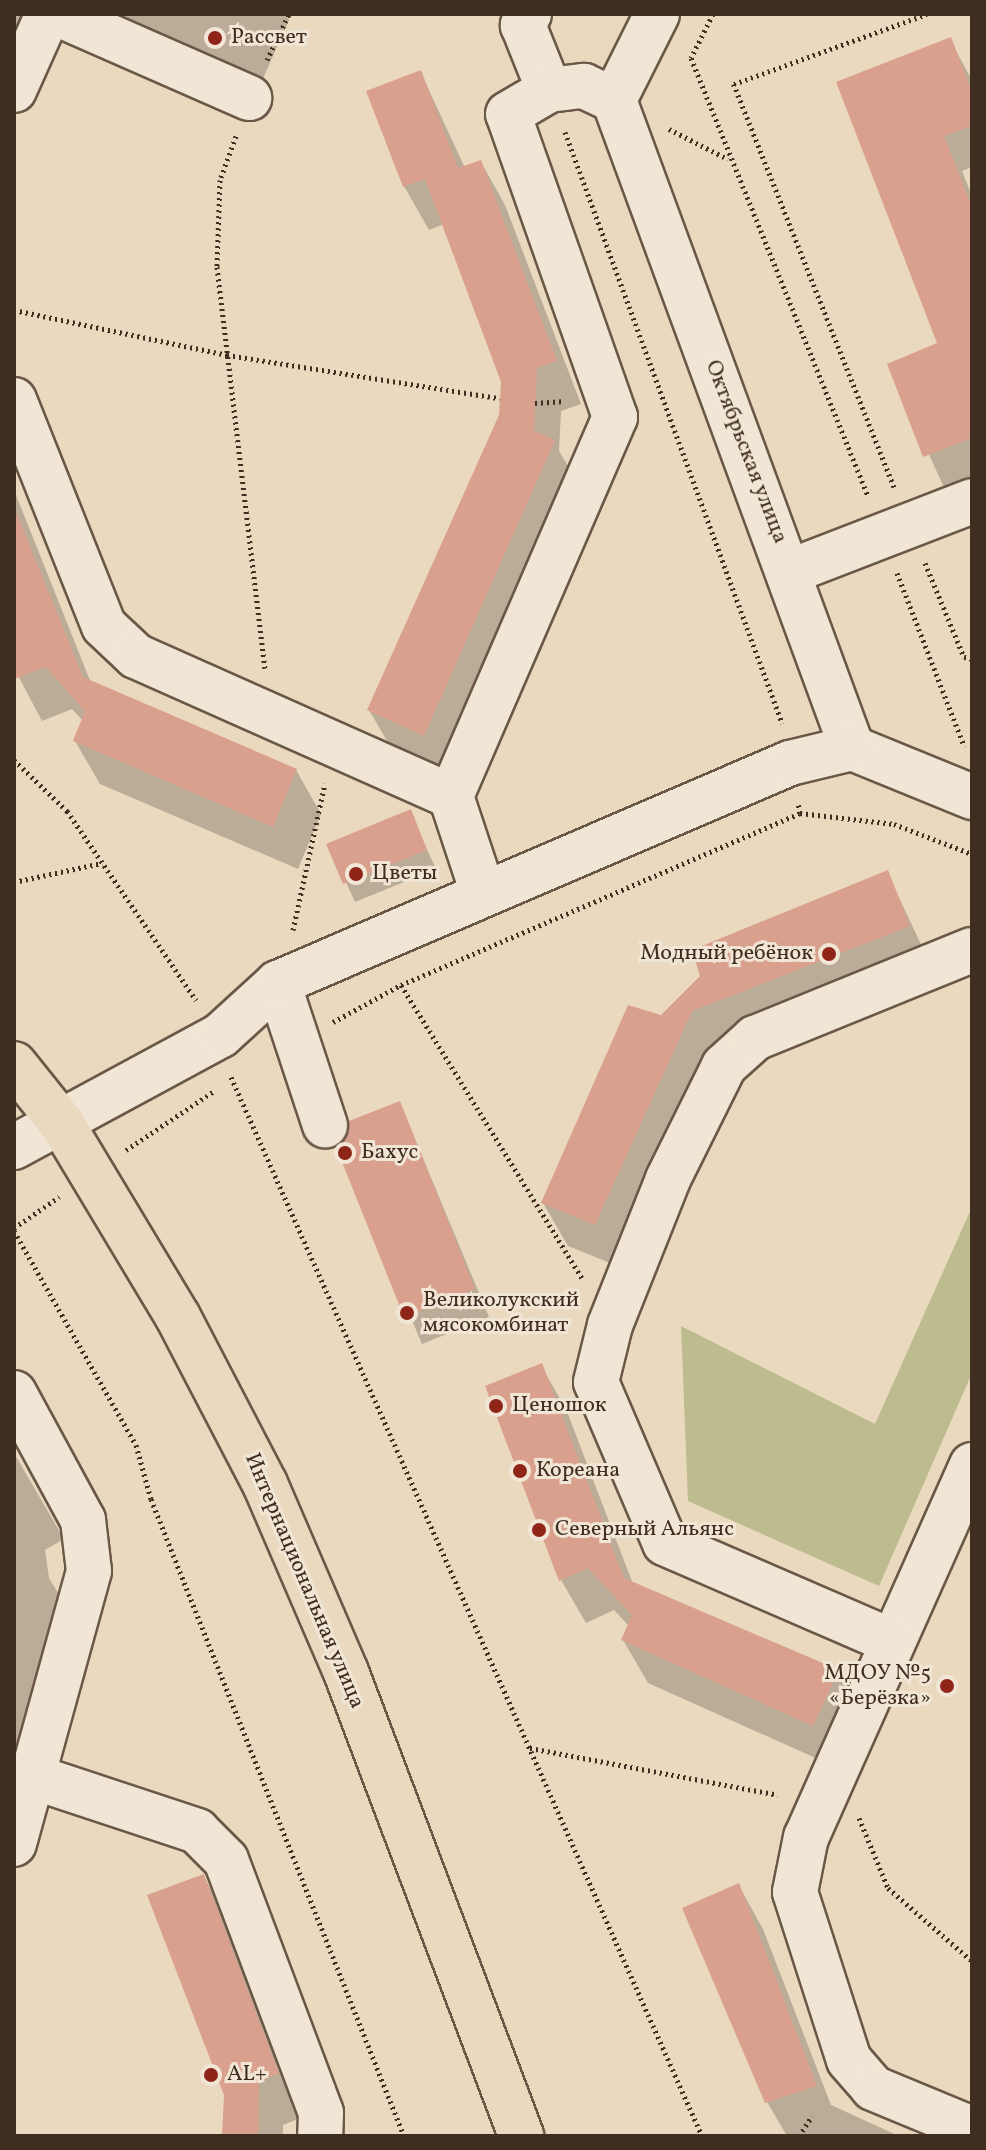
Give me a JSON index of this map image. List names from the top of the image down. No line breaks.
{"streets":{"main road":["Интернациональная улица"],"street":["Октябрьская улица"]},"places":["Рассвет","Цветы","Модный ребёнок","Бахус","Великолукский мясокомбинат","Ценошок","Кореана","Северный Альянс","МДОУ №5 «Берёзка»","AL+"]}
